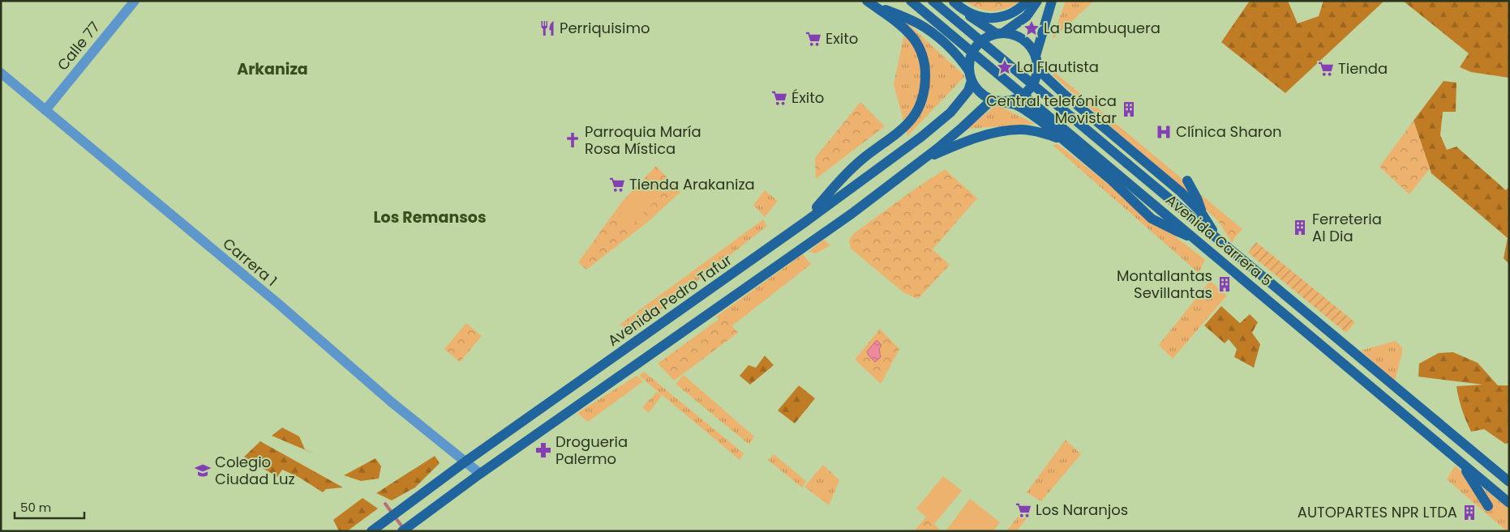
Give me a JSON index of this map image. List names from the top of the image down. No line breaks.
{"streets":{"main road":["Avenida Carrera 5","Avenida Pedro Tafur"],"street":["Calle 77","Carrera 1"]},"crossings":[["Calle 77","Carrera 1"],["Avenida Carrera 5","Avenida Pedro Tafur"],["Carrera 1","Avenida Pedro Tafur"]],"districts":["Arkaniza","Los Remansos"],"places":{"restaurant":["Perriquisimo"],"place":["La Bambuquera","La Flautista"],"supermarket":["Exito","Tienda","Éxito","Tienda Arakaniza","Los Naranjos"],"building":["Central telefónica Movistar","Ferreteria Al Dia","Montallantas Sevillantas","AUTOPARTES NPR LTDA"],"hospital":["Clínica Sharon"],"church":["Parroquia María Rosa Mística"],"pharmacy":["Drogueria Palermo"],"school or university":["Colegio Ciudad Luz"]},"scale_bar":"50 m"}
